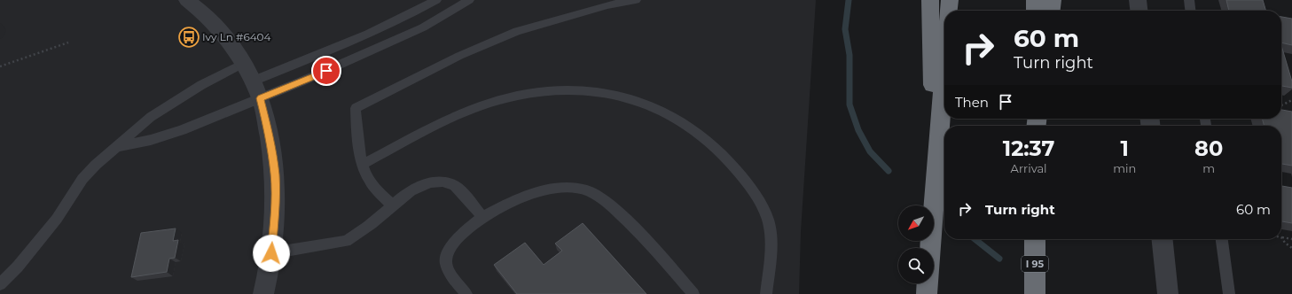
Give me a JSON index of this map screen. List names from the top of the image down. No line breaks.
{"streets":{"highway":["I 95"]},"places":{"bus stop":["Ivy Ln #6404"]},"north":"bottom left","page":{"turn":["60 m","Turn right"],"then":"Then","eta":["12:37","Arrival","1","min","80","m"],"list":[{"name":"Turn right","value":"60 m"}]}}
